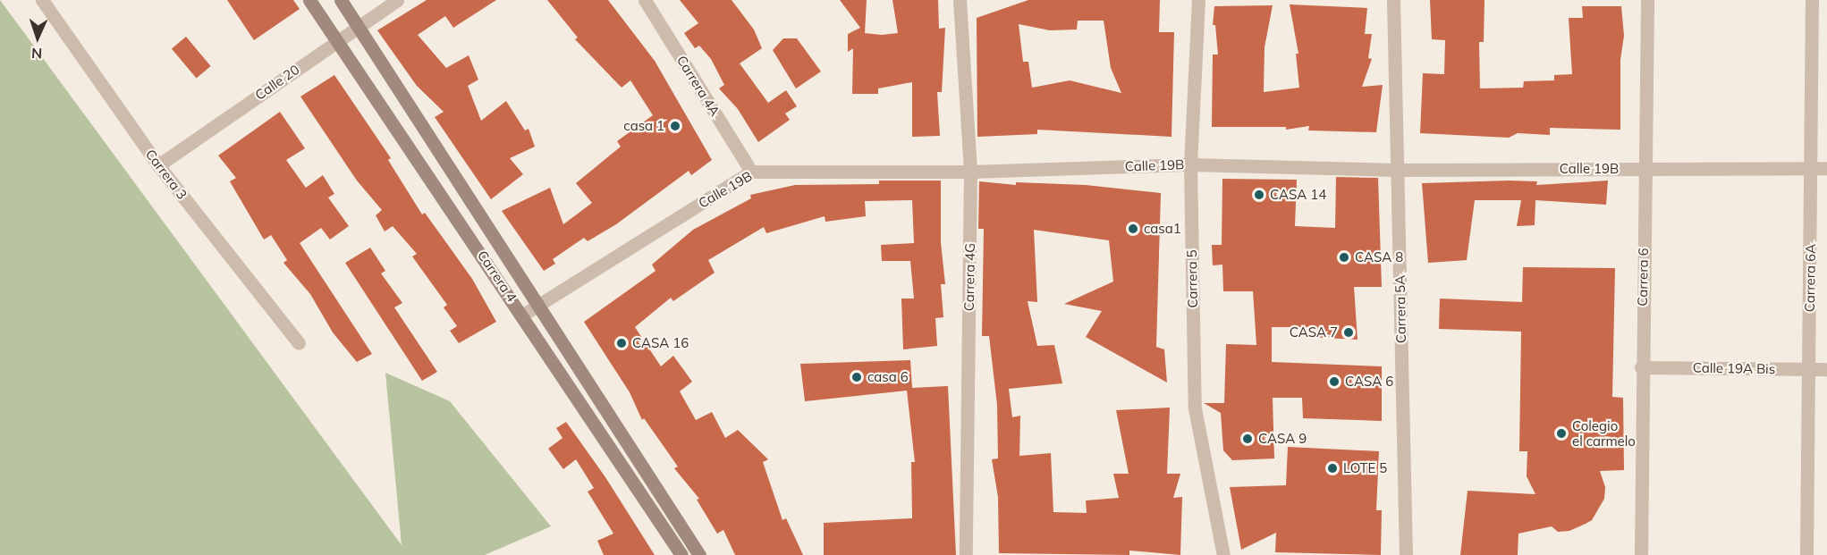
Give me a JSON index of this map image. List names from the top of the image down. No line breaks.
{"streets":{"main road":["Carrera 4"],"street":["Calle 20","Carrera 4A","Calle 19B","Carrera 3","Carrera 4G","Carrera 6","Carrera 6A","Carrera 5","Carrera 5A","Calle 19A Bis"]},"crossings":[["Calle 20","Carrera 3"],["Calle 20","Carrera 4"],["Carrera 4A","Calle 19B"],["Calle 19B","Carrera 4"],["Calle 19B","Carrera 4G"],["Calle 19B","Carrera 6"],["Calle 19B","Carrera 6A"],["Calle 19B","Carrera 5"],["Calle 19B","Carrera 5A"],["Carrera 6","Calle 19A Bis"],["Carrera 6A","Calle 19A Bis"]],"places":["casa 1","CASA 14","casa1","CASA 8","CASA 7","CASA 16","casa 6","CASA 6","Colegio el carmelo","CASA 9","LOTE 5"],"north":"bottom"}
